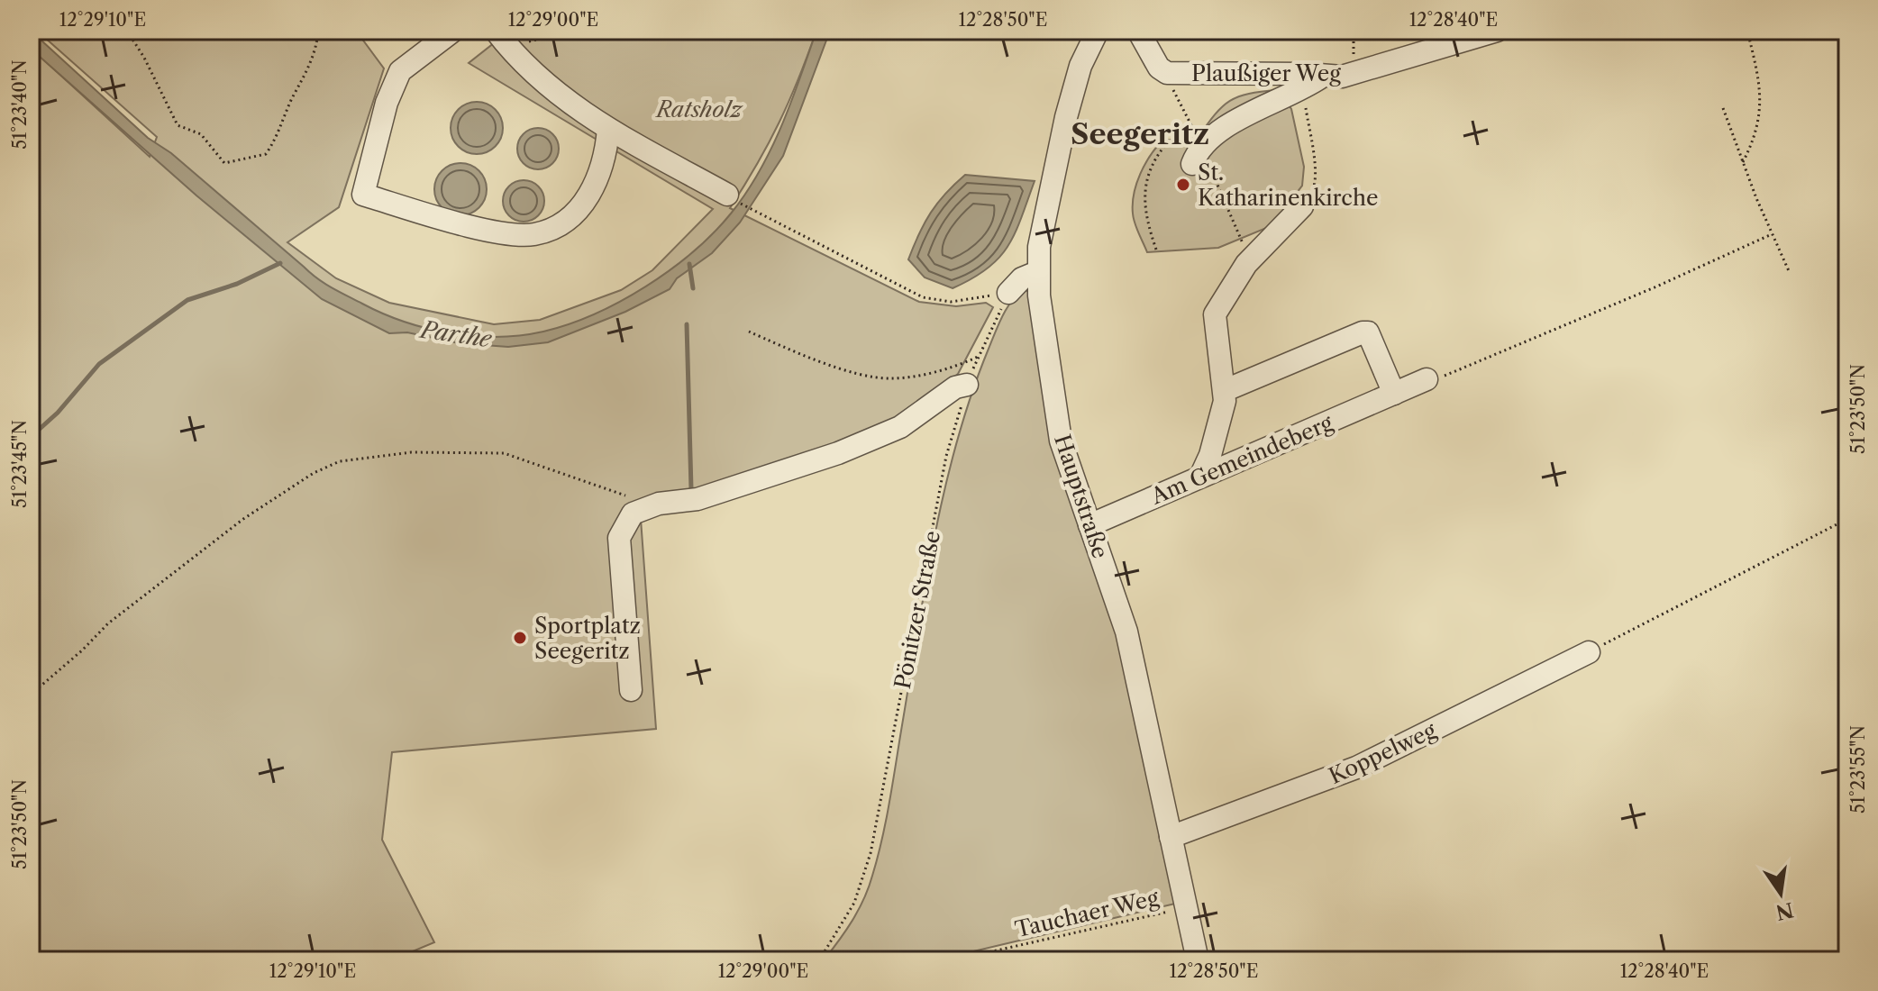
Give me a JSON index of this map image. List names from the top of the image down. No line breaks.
{"streets":{"street":["Plaußiger Weg","Am Gemeindeberg","Hauptstraße","Koppelweg"],"path":["Pönitzer Straße","Tauchaer Weg"]},"crossings":[["Am Gemeindeberg","Hauptstraße"],["Hauptstraße","Koppelweg"],["Hauptstraße","Tauchaer Weg"]],"districts":["Seegeritz"],"water":["Parthe"],"parks":["Ratsholz"],"places":["St. Katharinenkirche","Sportplatz Seegeritz"],"north":"bottom","coordinates":["12°29'10\"E","12°29'00\"E","12°28'50\"E","12°28'40\"E","51°23'40\"N","51°23'50\"N","51°23'45\"N","51°23'55\"N"]}
